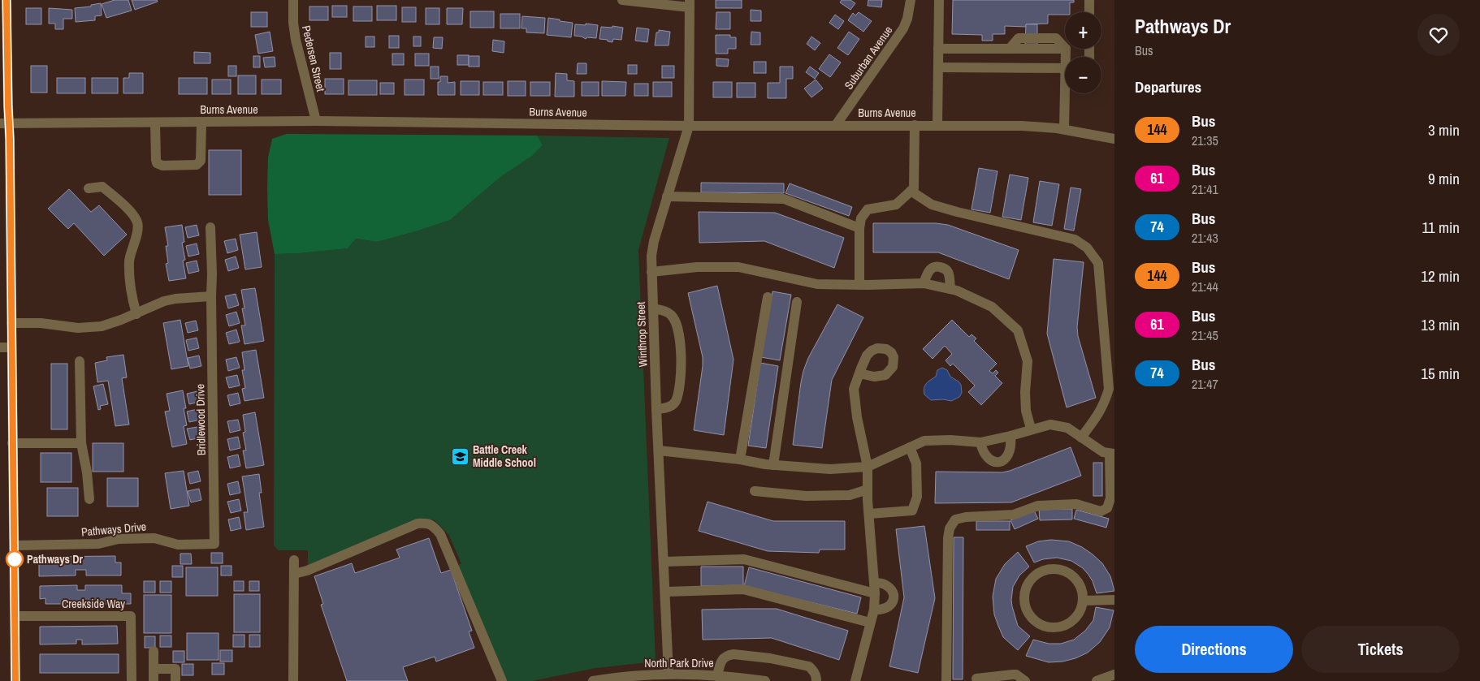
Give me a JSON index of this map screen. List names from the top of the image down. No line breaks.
{"streets":{"street":["Suburban Avenue","Pedersen Street","Burns Avenue","Winthrop Street","Bridlewood Drive","Pathways Drive","Creekside Way","North Park Drive"]},"crossings":[["Suburban Avenue","Burns Avenue"],["Pedersen Street","Burns Avenue"],["Burns Avenue","Winthrop Street"],["Winthrop Street","North Park Drive"],["Bridlewood Drive","Pathways Drive"]],"places":{"school or university":["Battle Creek Middle School"],"other":["Pathways Dr"]},"lines":["bus line 144"],"page":{"heading":[["Pathways Dr","Bus"],"Departures"],"map_buttons":["+","−"],"list":[{"mark":"144","name":"Bus","note":"21:35","value":"3 min"},{"mark":"61","name":"Bus","note":"21:41","value":"9 min"},{"mark":"74","name":"Bus","note":"21:43","value":"11 min"},{"mark":"144","name":"Bus","note":"21:44","value":"12 min"},{"mark":"61","name":"Bus","note":"21:45","value":"13 min"},{"mark":"74","name":"Bus","note":"21:47","value":"15 min"}],"buttons":["Directions","Tickets"]}}
